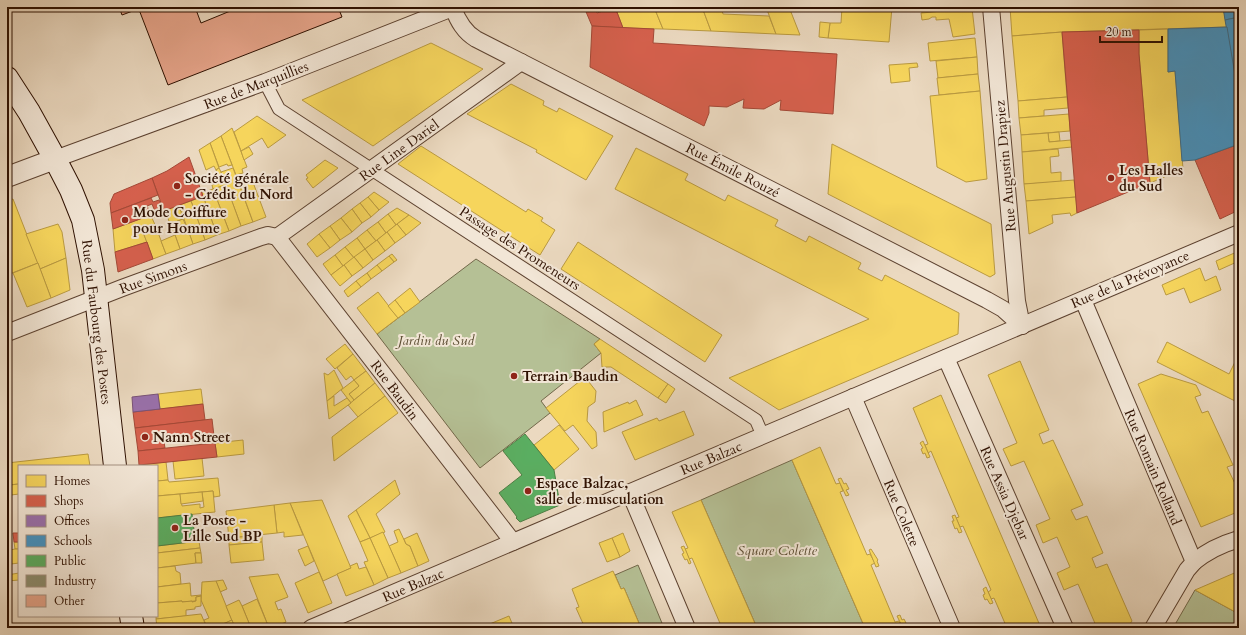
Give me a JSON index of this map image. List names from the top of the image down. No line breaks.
{"streets":{"main road":["Rue du Faubourg des Postes"],"street":["Rue de Marquillies","Rue Line Dariel","Rue Augustin Drapiez","Rue Émile Rouzé","Passage des Promeneurs","Rue Simons","Rue de la Prévoyance","Rue Baudin","Rue Balzac","Rue Romain Rolland","Rue Assia Djebar","Rue Colette"]},"crossings":[["Rue de Marquillies","Rue Émile Rouzé"],["Rue de Marquillies","Passage des Promeneurs"],["Rue de Marquillies","Rue du Faubourg des Postes"],["Rue Line Dariel","Rue Émile Rouzé"],["Rue Line Dariel","Passage des Promeneurs"],["Rue Line Dariel","Rue Simons"],["Rue Line Dariel","Rue Baudin"],["Rue Augustin Drapiez","Rue Émile Rouzé"],["Rue Augustin Drapiez","Rue de la Prévoyance"],["Rue Augustin Drapiez","Rue Balzac"],["Rue Émile Rouzé","Rue de la Prévoyance"],["Rue Émile Rouzé","Rue Balzac"],["Passage des Promeneurs","Rue Balzac"],["Rue Simons","Rue du Faubourg des Postes"],["Rue Simons","Rue Baudin"],["Rue de la Prévoyance","Rue Balzac"],["Rue de la Prévoyance","Rue Romain Rolland"],["Rue Baudin","Rue Balzac"],["Rue Balzac","Rue Assia Djebar"],["Rue Balzac","Rue Colette"]],"parks":["Jardin du Sud","Square Colette"],"places":["Les Halles du Sud","Société générale - Crédit du Nord","Mode Coiffure pour Homme","Terrain Baudin","Nann Street","Espace Balzac, salle de musculation","La Poste - Lille Sud BP"],"legend":["Homes","Shops","Offices","Schools","Public","Industry","Other"],"scale_bar":"20 m"}
